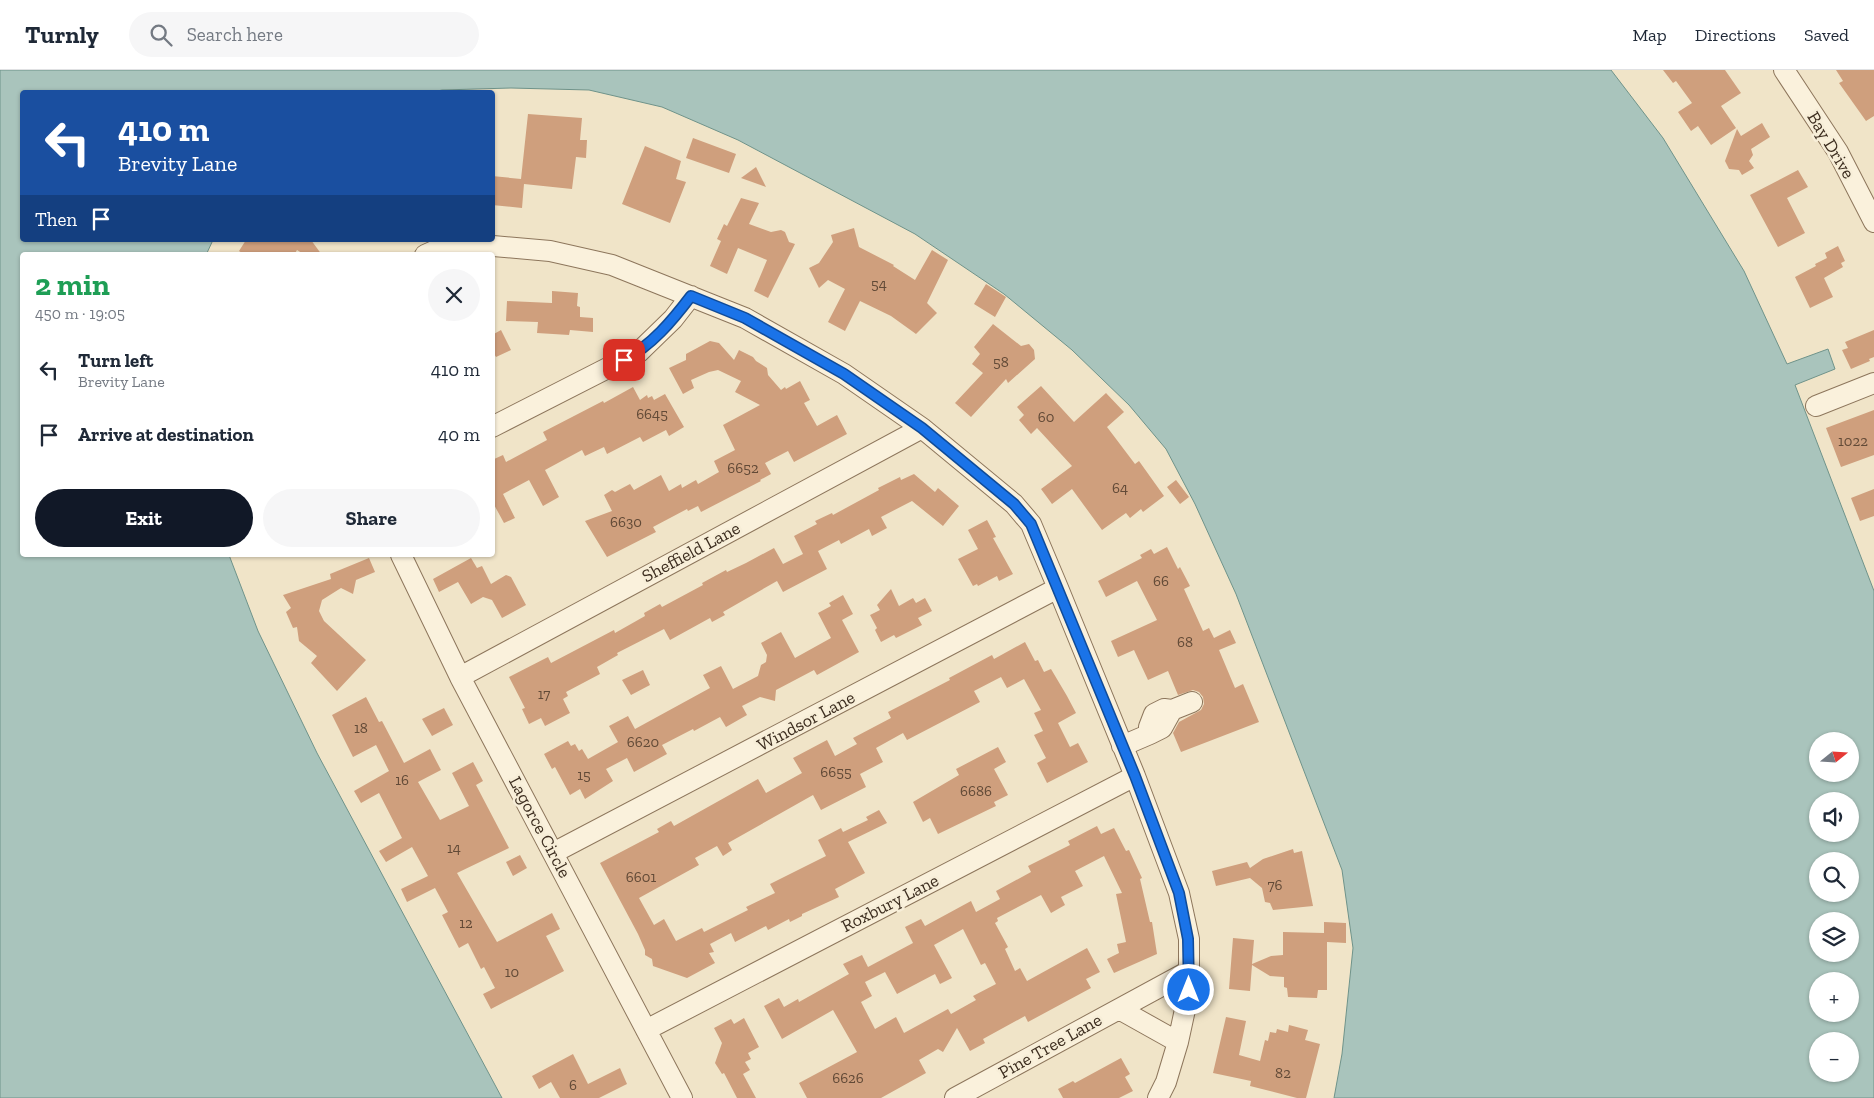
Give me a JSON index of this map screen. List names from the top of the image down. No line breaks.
{"streets":{"street":["Bay Drive","Sheffield Lane","Windsor Lane","Lagorce Circle","Roxbury Lane","Pine Tree Lane"]},"crossings":[["Sheffield Lane","Lagorce Circle"],["Windsor Lane","Lagorce Circle"],["Lagorce Circle","Roxbury Lane"]],"house_numbers":["54","58","6645","60","1022","6652","64","6630","66","68","17","18","6620","6655","15","16","6686","14","6601","76","12","10","82","6626","6"],"north":"right","page":{"header":"Turnly","search":"Search here","nav":["Map","Directions","Saved"],"turn":["410 m","Brevity Lane"],"then":"Then","heading":["2 min","450 m · 19:05"],"list":[{"name":"Turn left","note":"Brevity Lane","value":"410 m"},{"name":"Arrive at destination","value":"40 m"}],"buttons":["Exit","Share"],"map_buttons":["+","−"]}}
